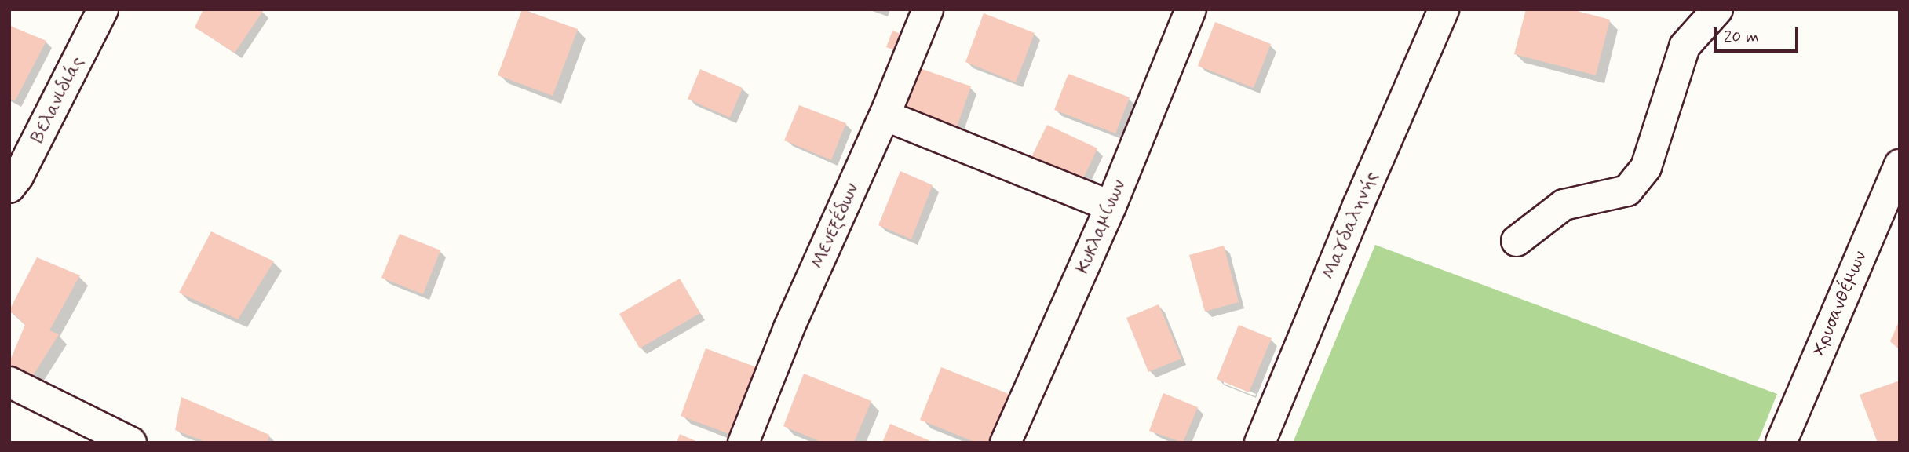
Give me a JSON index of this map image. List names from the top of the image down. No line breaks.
{"streets":{"street":["Βελανιδιάς","Μαγδαληνής","Μενεξέδων","Κυκλαμίνων","Χρυσανθέμων"]},"scale_bar":"20 m"}
